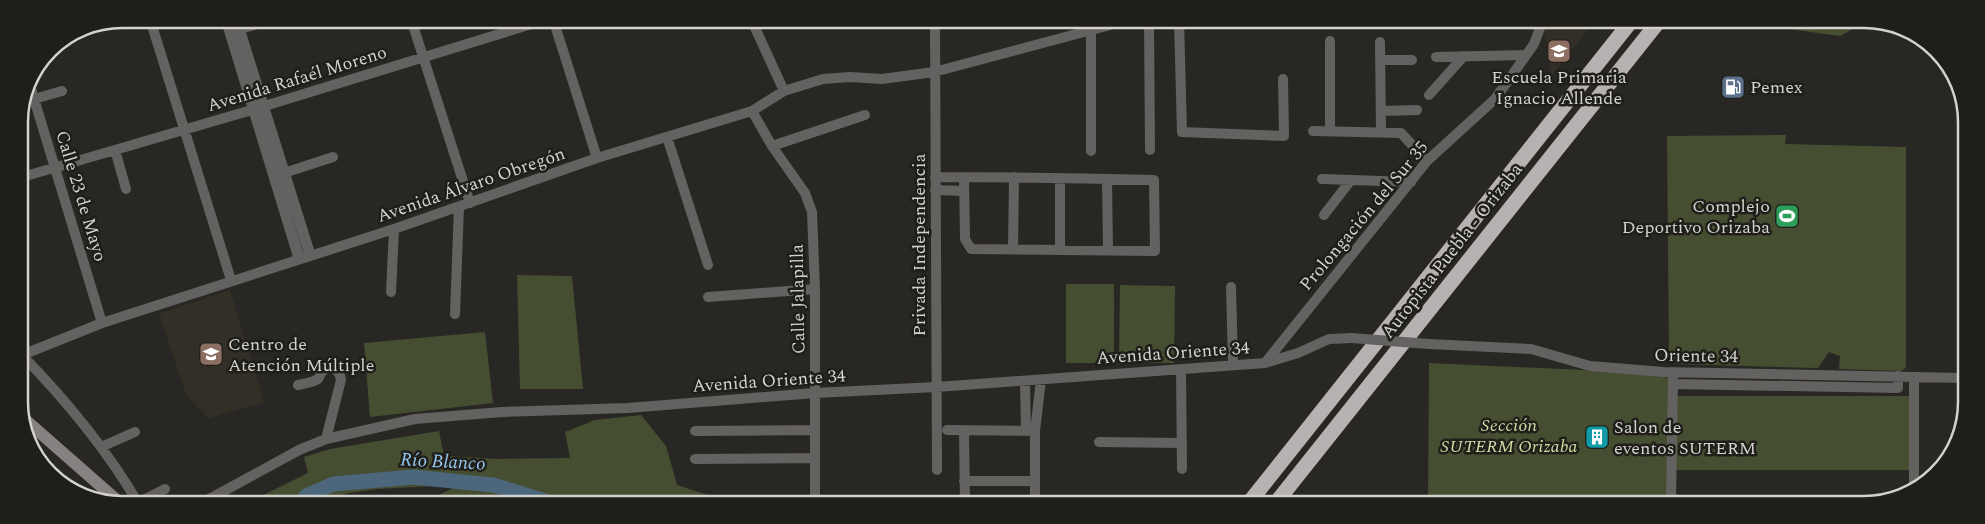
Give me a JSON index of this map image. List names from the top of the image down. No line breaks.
{"streets":{"highway":["Autopista Puebla - Orizaba"],"street":["Avenida Rafaél Moreno","Avenida Álvaro Obregón","Calle 23 de Mayo","Prolongación del Sur 35","Privada Independencia","Calle Jalapilla","Avenida Oriente 34","Oriente 34"]},"crossings":[["Avenida Rafaél Moreno","Calle 23 de Mayo"],["Avenida Álvaro Obregón","Calle 23 de Mayo"],["Avenida Álvaro Obregón","Privada Independencia"],["Avenida Álvaro Obregón","Calle Jalapilla"],["Prolongación del Sur 35","Avenida Oriente 34"],["Privada Independencia","Avenida Oriente 34"],["Calle Jalapilla","Avenida Oriente 34"],["Avenida Oriente 34","Oriente 34"]],"water":["Río Blanco"],"parks":["Sección SUTERM Orizaba"],"places":{"school or university":["Escuela Primaria Ignacio Allende","Centro de Atención Múltiple"],"fuel station":["Pemex"],"sports":["Complejo Deportivo Orizaba"],"building":["Salon de eventos SUTERM"]}}
